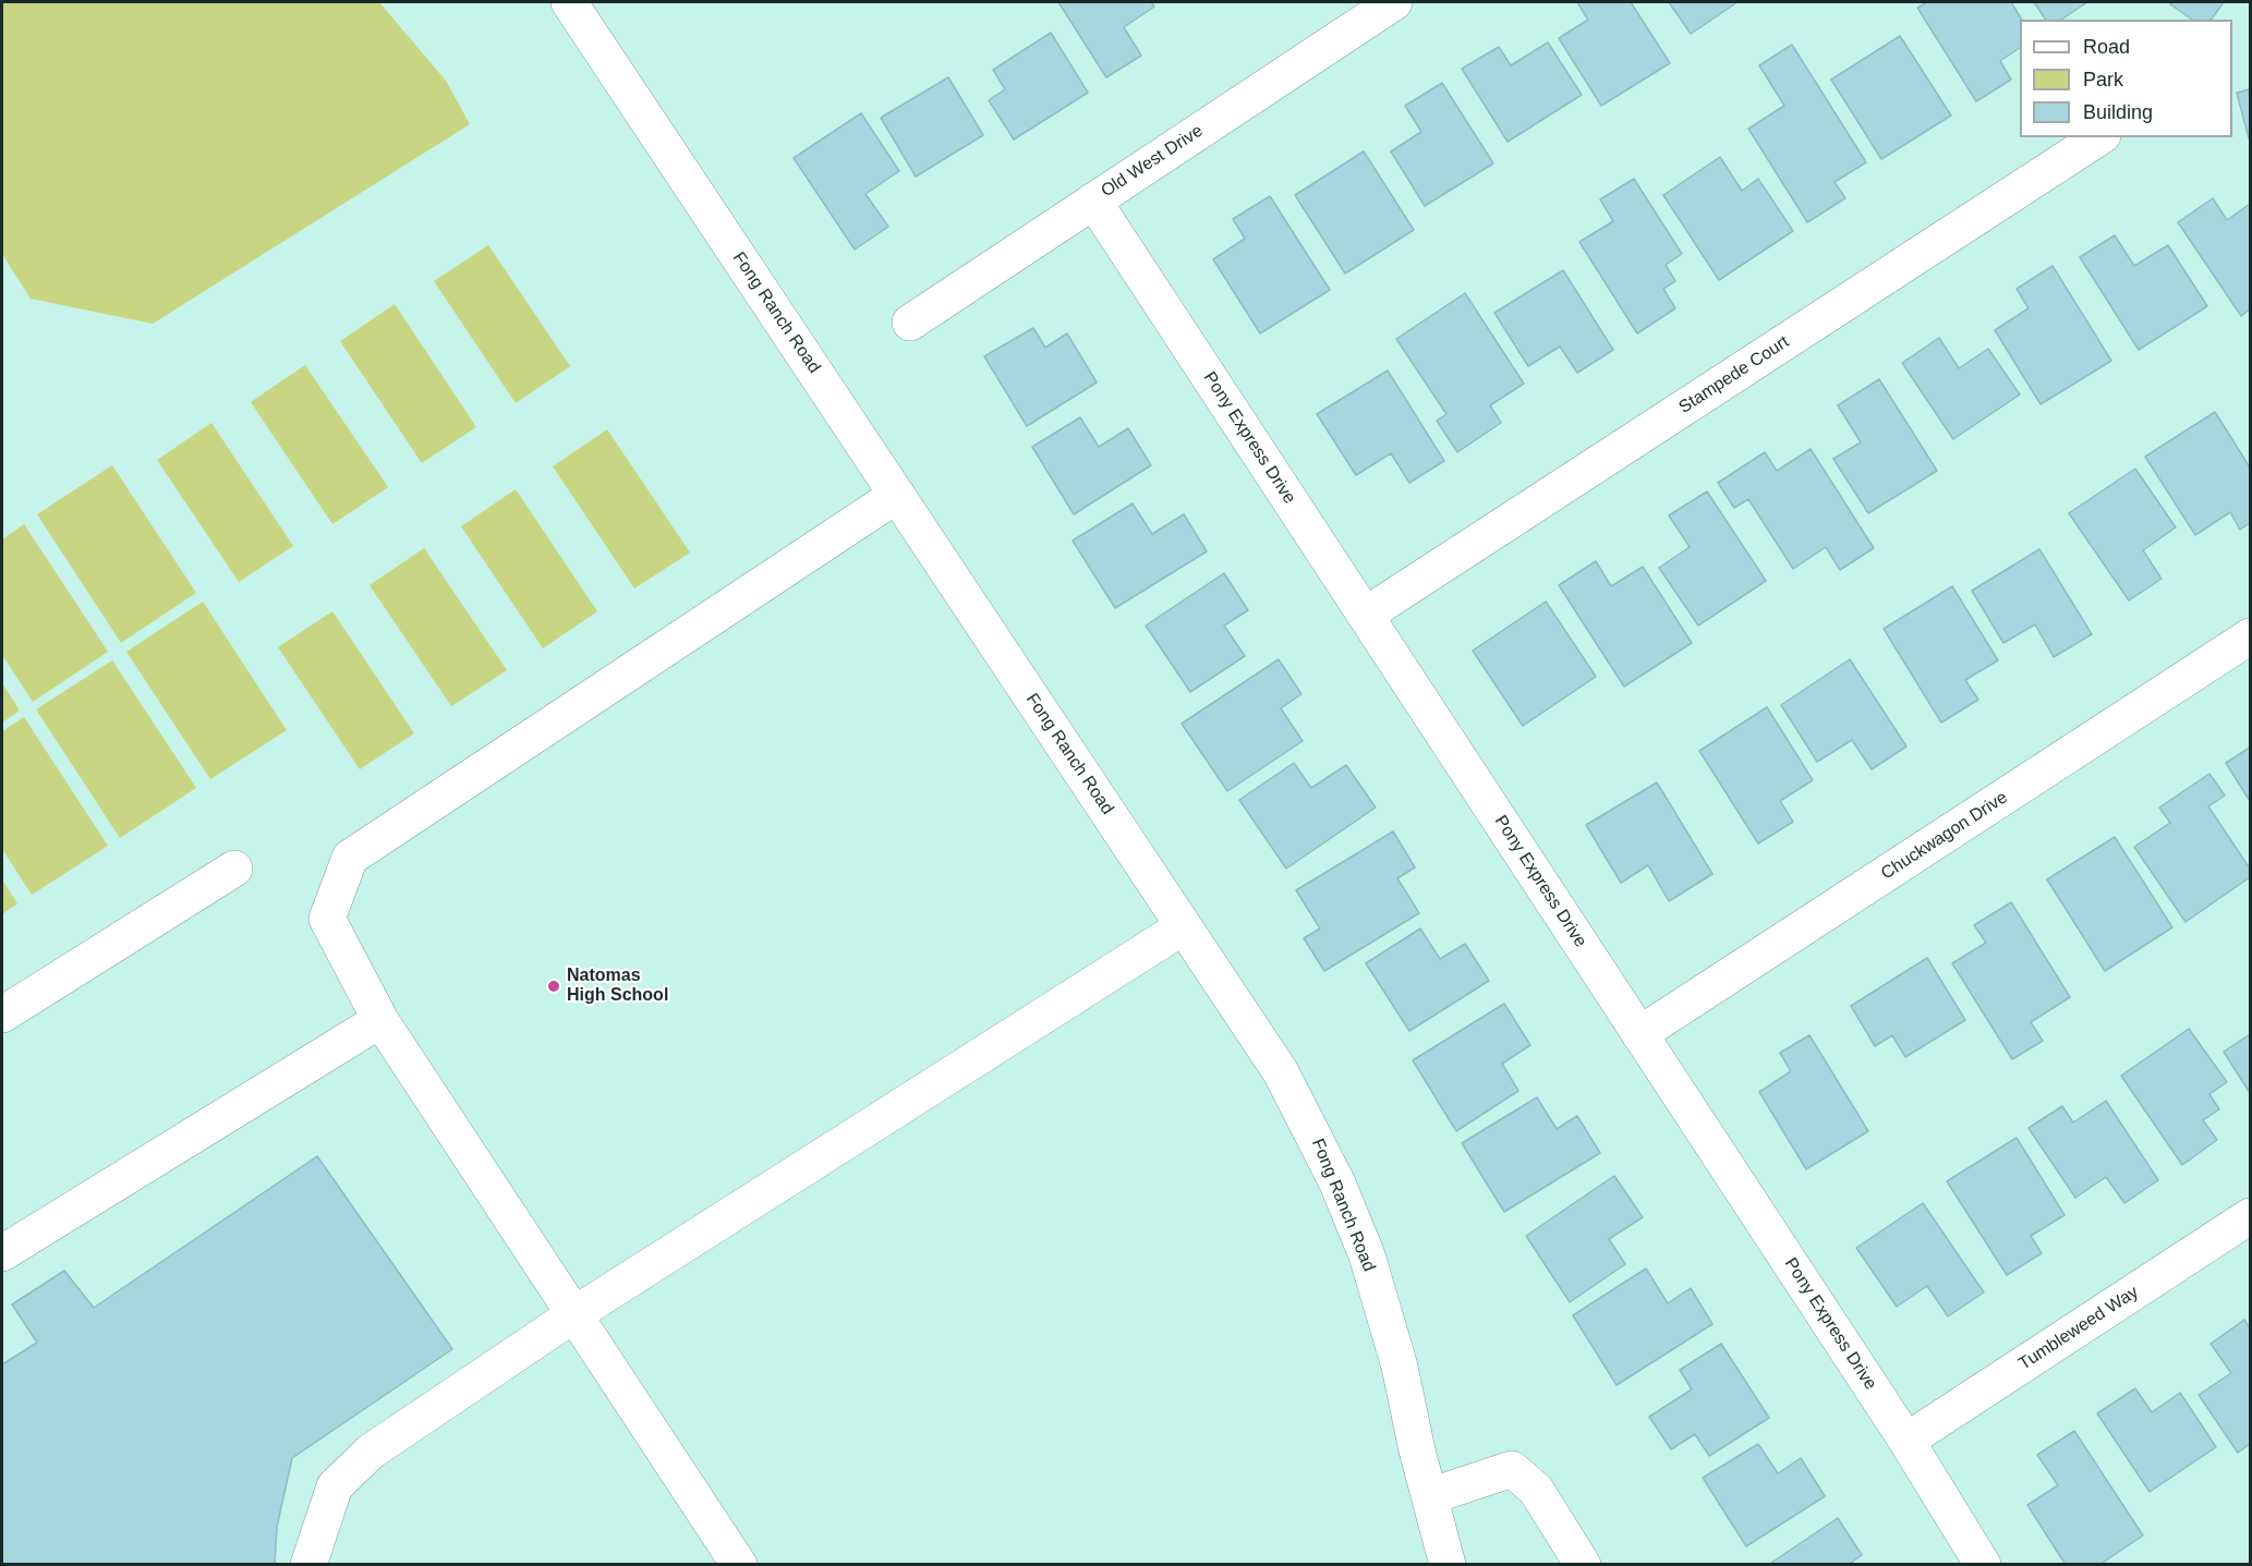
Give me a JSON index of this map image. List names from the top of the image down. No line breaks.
{"streets":{"street":["Old West Drive","Fong Ranch Road","Stampede Court","Pony Express Drive","Chuckwagon Drive","Tumbleweed Way"]},"crossings":[["Old West Drive","Pony Express Drive"],["Stampede Court","Pony Express Drive"],["Pony Express Drive","Chuckwagon Drive"],["Pony Express Drive","Tumbleweed Way"]],"places":["Natomas High School"],"legend":["Road","Park","Building"]}
